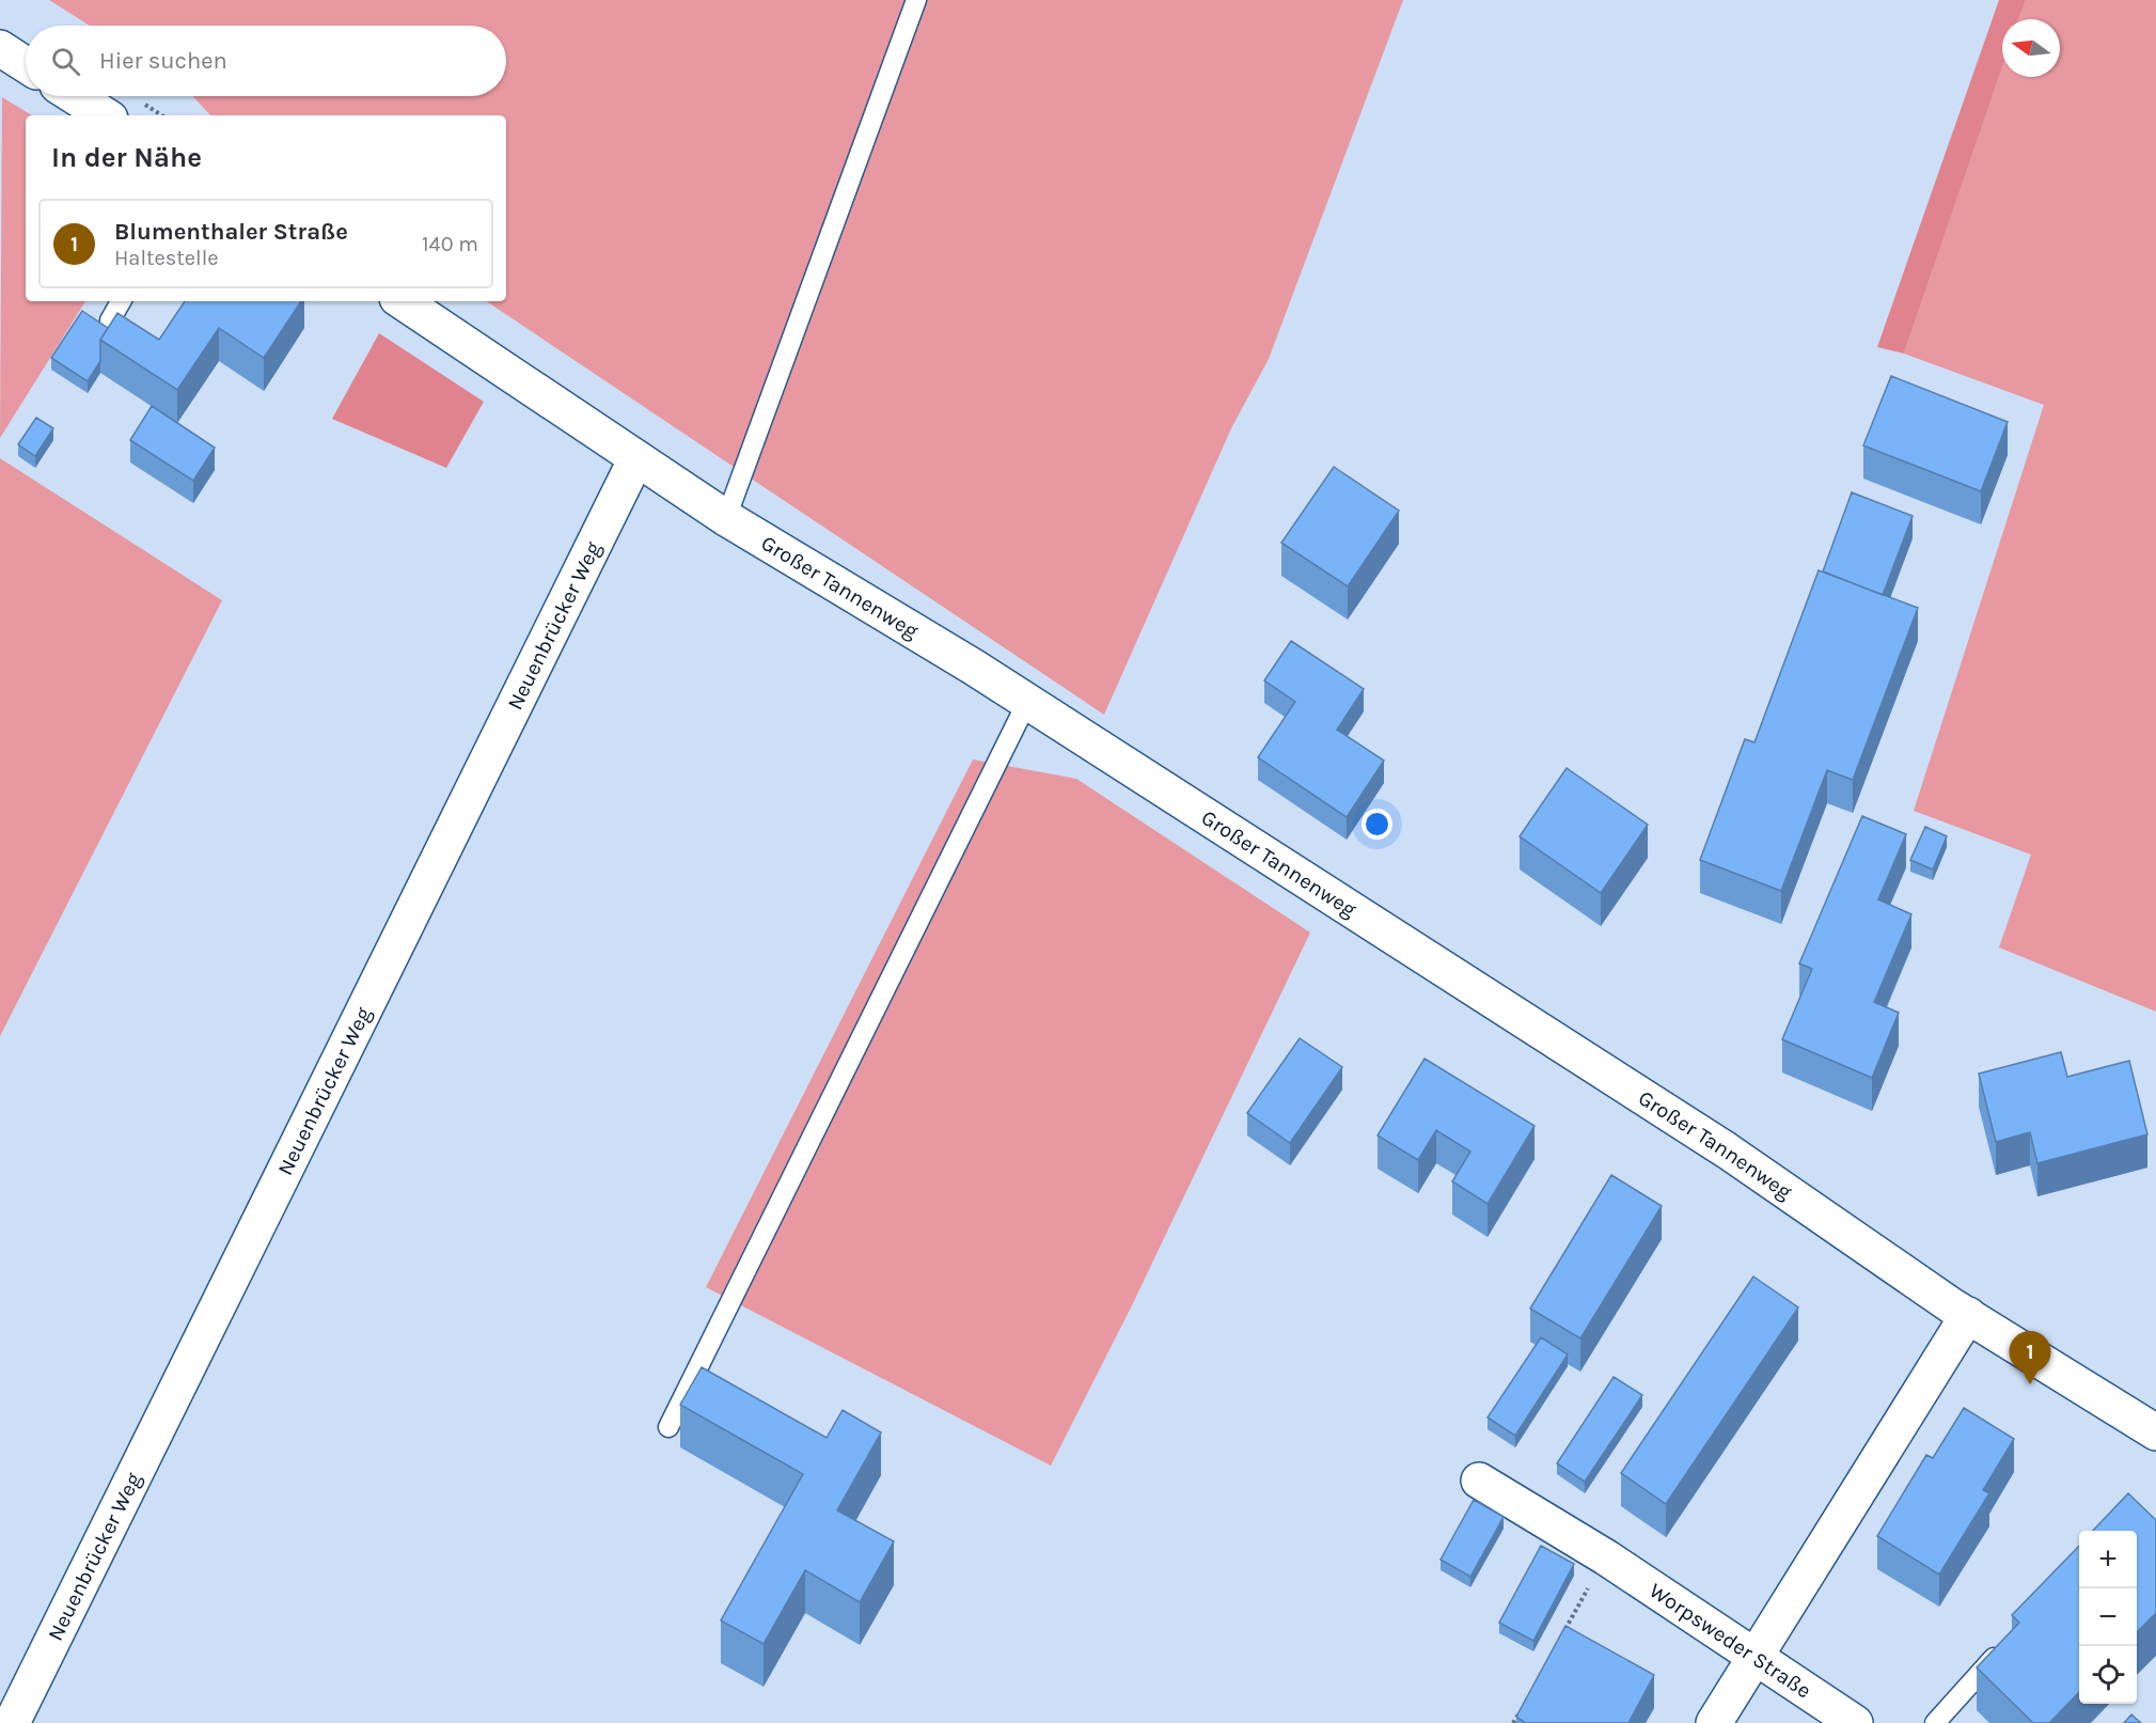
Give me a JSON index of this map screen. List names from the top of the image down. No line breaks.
{"streets":{"street":["Großer Tannenweg","Neuenbrücker Weg","Worpsweder Straße"]},"crossings":[["Großer Tannenweg","Neuenbrücker Weg"]],"north":"left","page":{"search":"Hier suchen","heading":"In der Nähe","list":[{"mark":"1","name":"Blumenthaler Straße","note":"Haltestelle","value":"140 m"}],"pins":"1","map_buttons":["+","−"]}}
